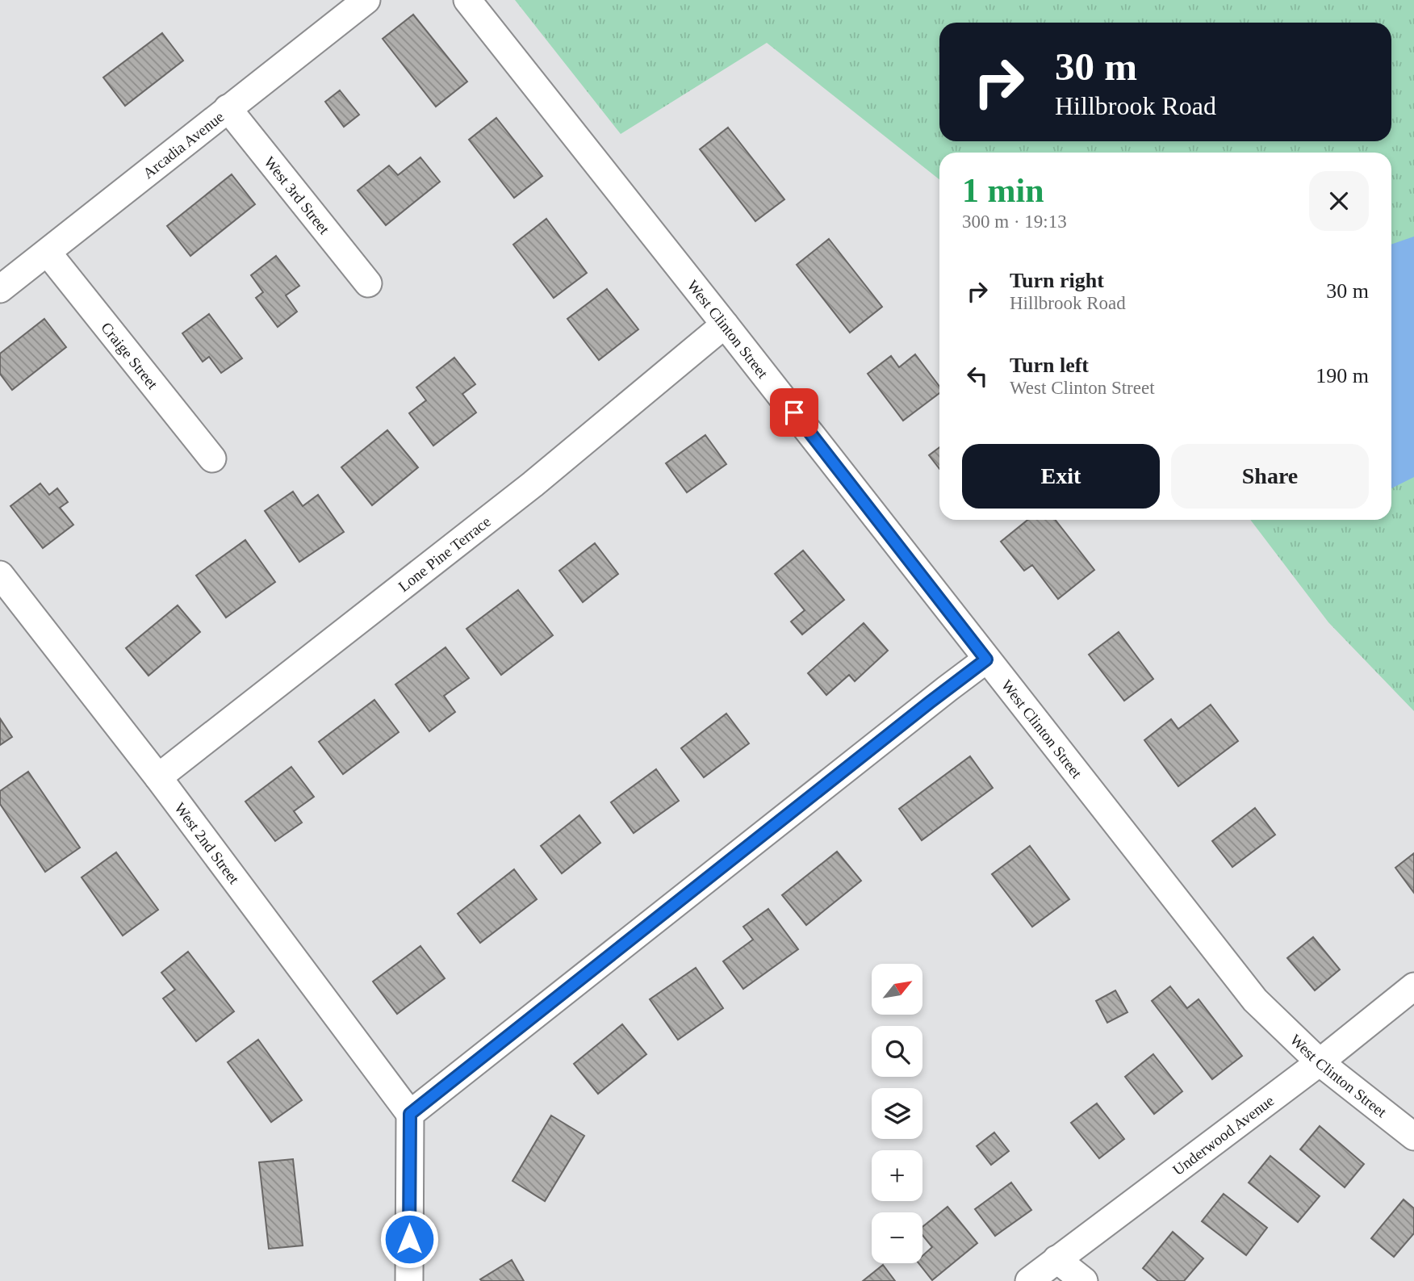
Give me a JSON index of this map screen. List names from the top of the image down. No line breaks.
{"streets":{"street":["Arcadia Avenue","West 3rd Street","West Clinton Street","Craige Street","Lone Pine Terrace","West 2nd Street","Underwood Avenue"]},"crossings":[["Arcadia Avenue","West 3rd Street"],["Arcadia Avenue","Craige Street"],["West Clinton Street","Lone Pine Terrace"],["West Clinton Street","Underwood Avenue"],["Lone Pine Terrace","West 2nd Street"]],"north":"top right","page":{"turn":["30 m","Hillbrook Road"],"heading":["1 min","300 m · 19:13"],"list":[{"name":"Turn right","note":"Hillbrook Road","value":"30 m"},{"name":"Turn left","note":"West Clinton Street","value":"190 m"}],"buttons":["Exit","Share"],"map_buttons":["+","−"]}}
